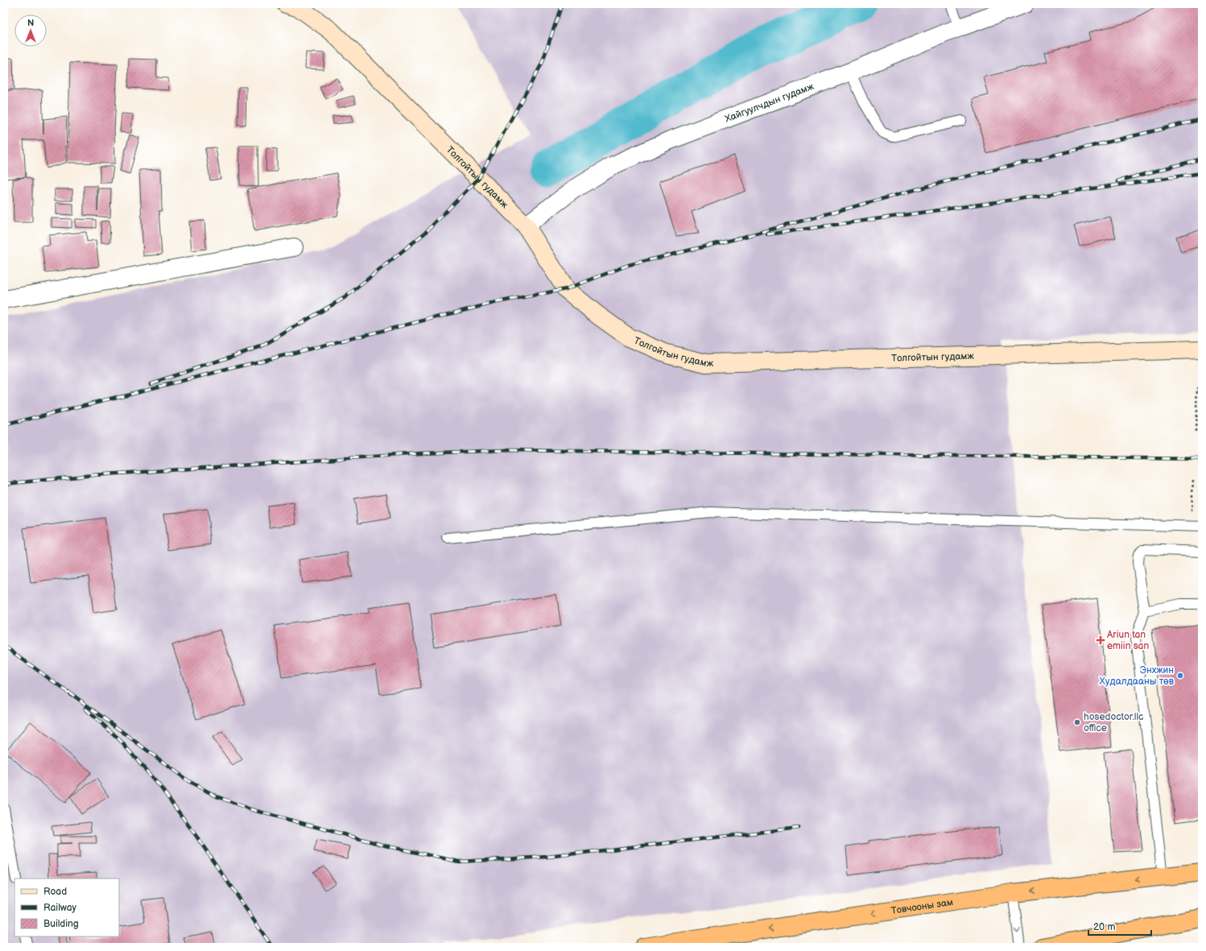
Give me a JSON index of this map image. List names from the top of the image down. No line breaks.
{"streets":{"highway":["Товчооны зам"],"main road":["Толгойтын гудамж"],"street":["Хайгуулчдын гудамж"]},"crossings":[["Хайгуулчдын гудамж","Толгойтын гудамж"]],"one_way":["Товчооны зам"],"places":{"health":["Ariun tan emiin san"],"other":["Энхжин Худалдааны төв","hosedoctor.llc office"]},"legend":["Road","Railway","Building"],"scale_bar":"20 m","north":"top"}
